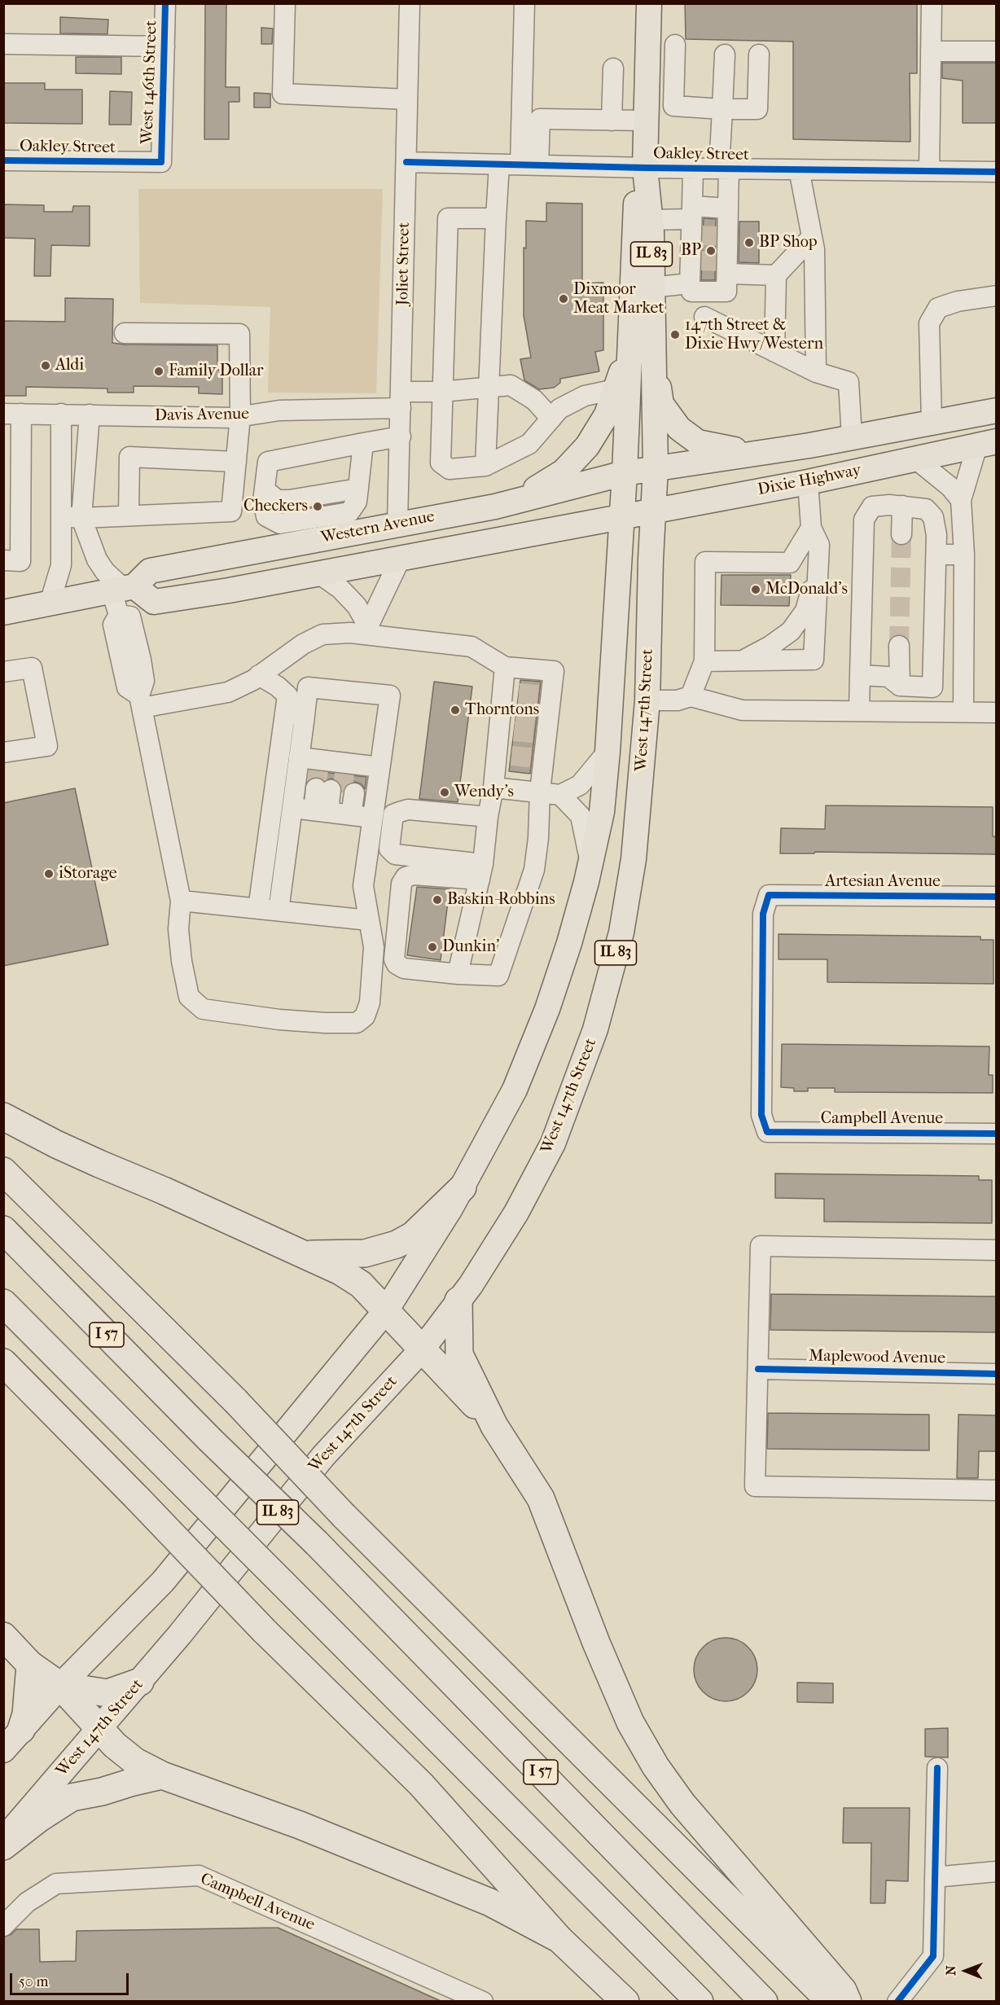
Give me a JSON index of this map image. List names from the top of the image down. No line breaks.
{"streets":{"highway":["I 57"],"main road":["IL 83","Dixie Highway","Western Avenue","West 147th Street"],"street":["West 146th Street","Oakley Street","Joliet Street","Davis Avenue","Artesian Avenue","Campbell Avenue","Maplewood Avenue"]},"crossings":[["West 146th Street","Oakley Street"],["Oakley Street","Joliet Street"],["Oakley Street","West 147th Street"],["Joliet Street","Davis Avenue"],["Joliet Street","Western Avenue"],["Dixie Highway","West 147th Street"],["Western Avenue","West 147th Street"],["Artesian Avenue","Campbell Avenue"]],"places":["BP Shop","BP","Dixmoor Meat Market","147th Street & Dixie Hwy/Western","Aldi","Family Dollar","Checkers","McDonald's","Thorntons","Wendy's","iStorage","Baskin-Robbins","Dunkin'"],"scale_bar":"50 m","north":"left"}
